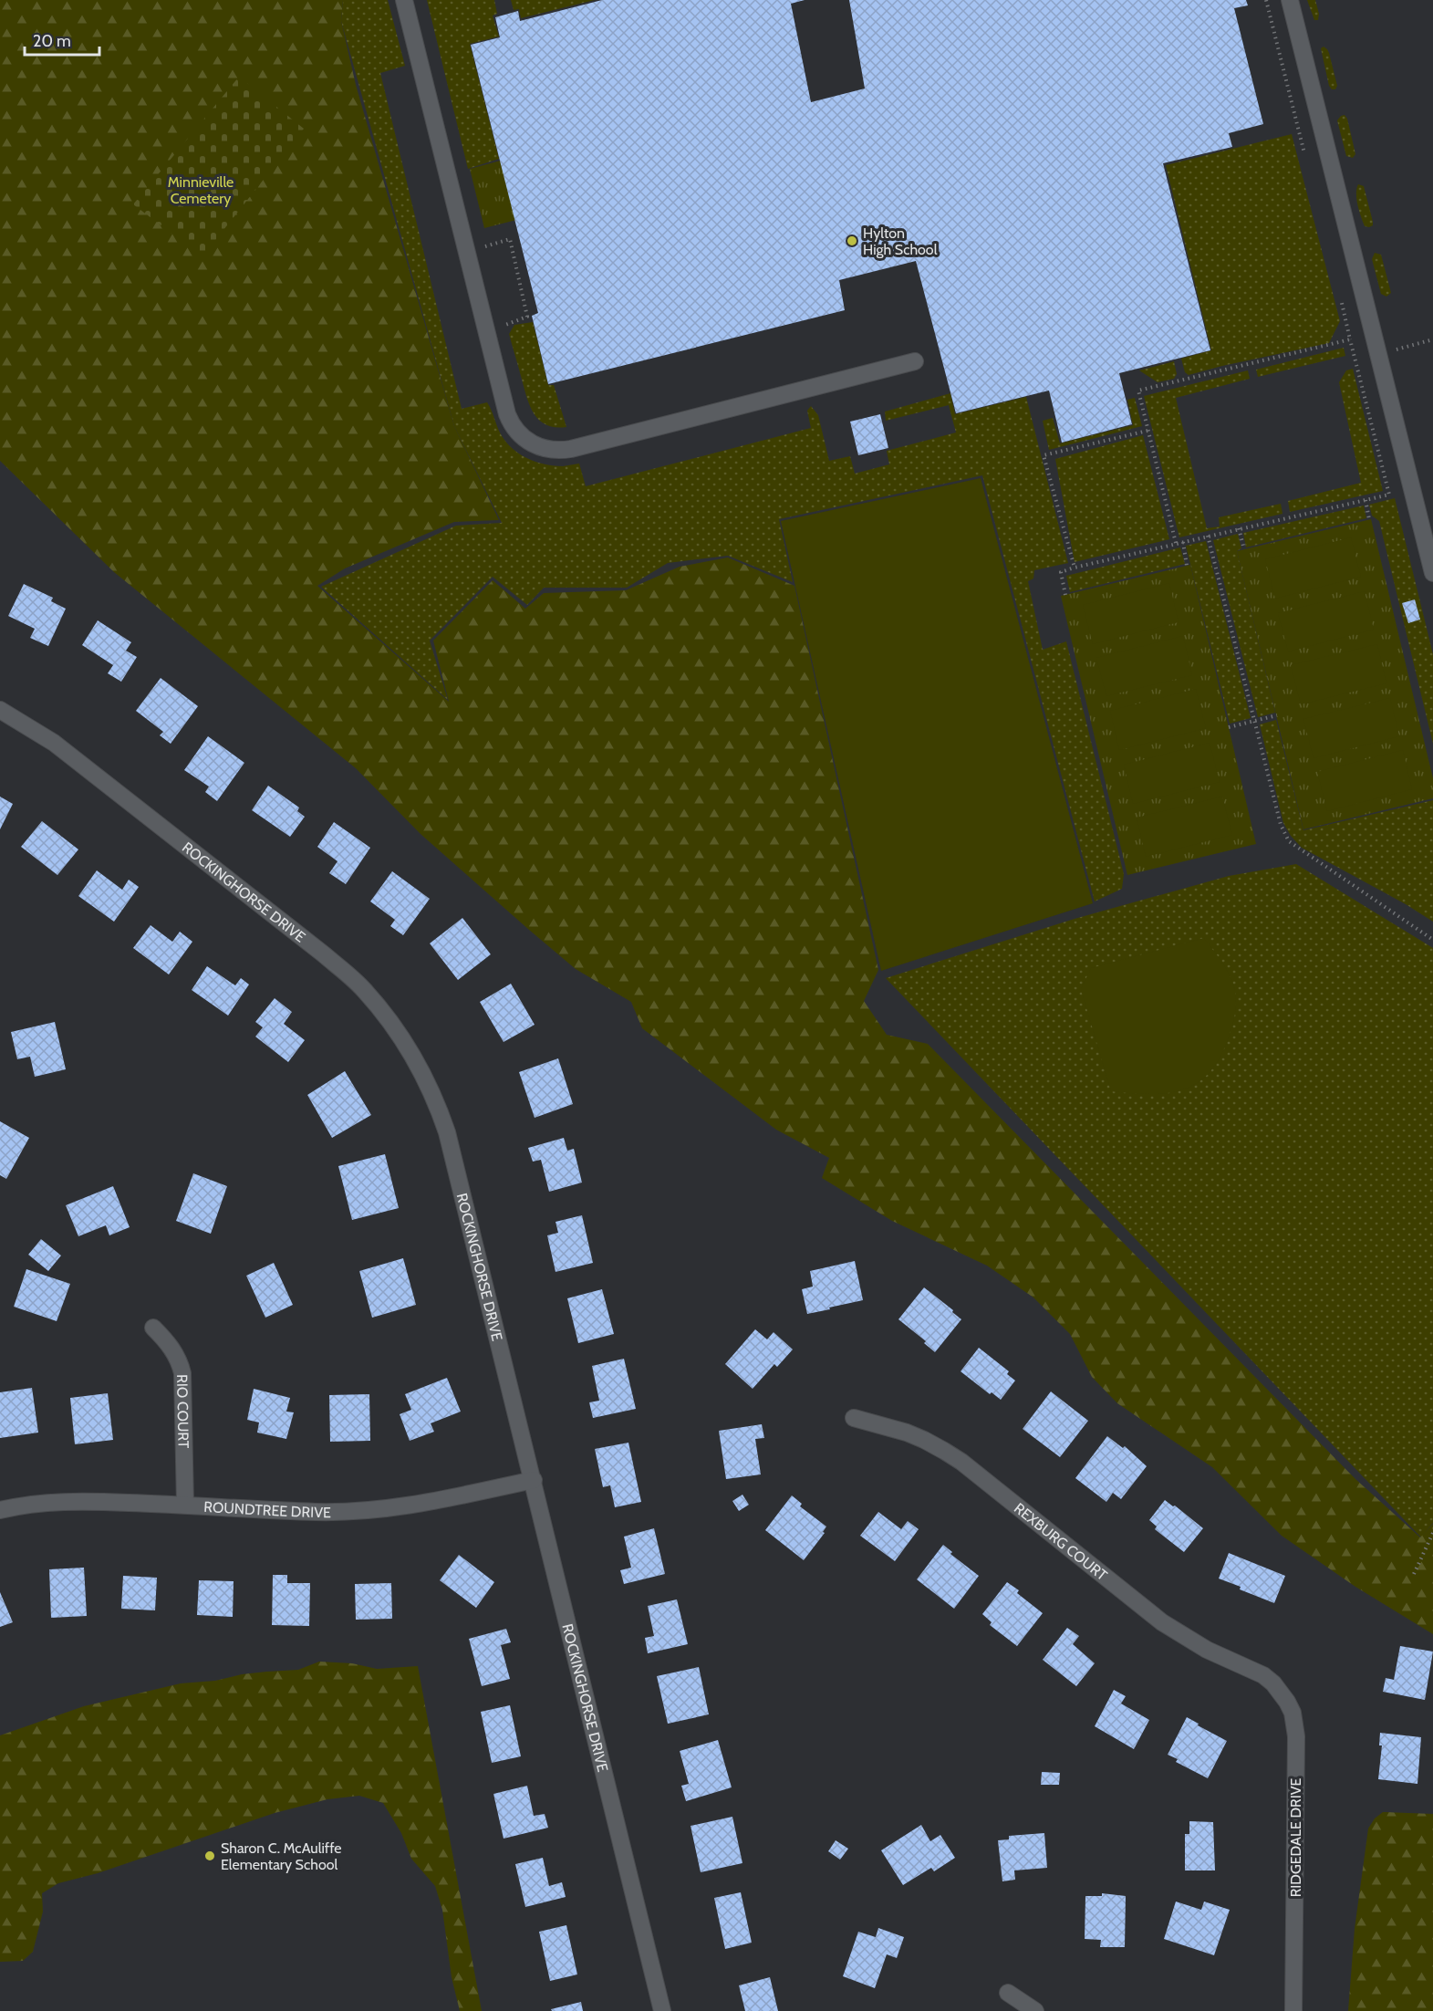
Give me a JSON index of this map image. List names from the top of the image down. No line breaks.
{"streets":{"street":["ROCKINGHORSE DRIVE","RIO COURT","ROUNDTREE DRIVE","REXBURG COURT","RIDGEDALE DRIVE"]},"crossings":[["ROCKINGHORSE DRIVE","ROUNDTREE DRIVE"],["RIO COURT","ROUNDTREE DRIVE"],["REXBURG COURT","RIDGEDALE DRIVE"]],"parks":["Minnieville Cemetery"],"places":["Hylton High School","Sharon C. McAuliffe Elementary School"],"scale_bar":"20 m"}
